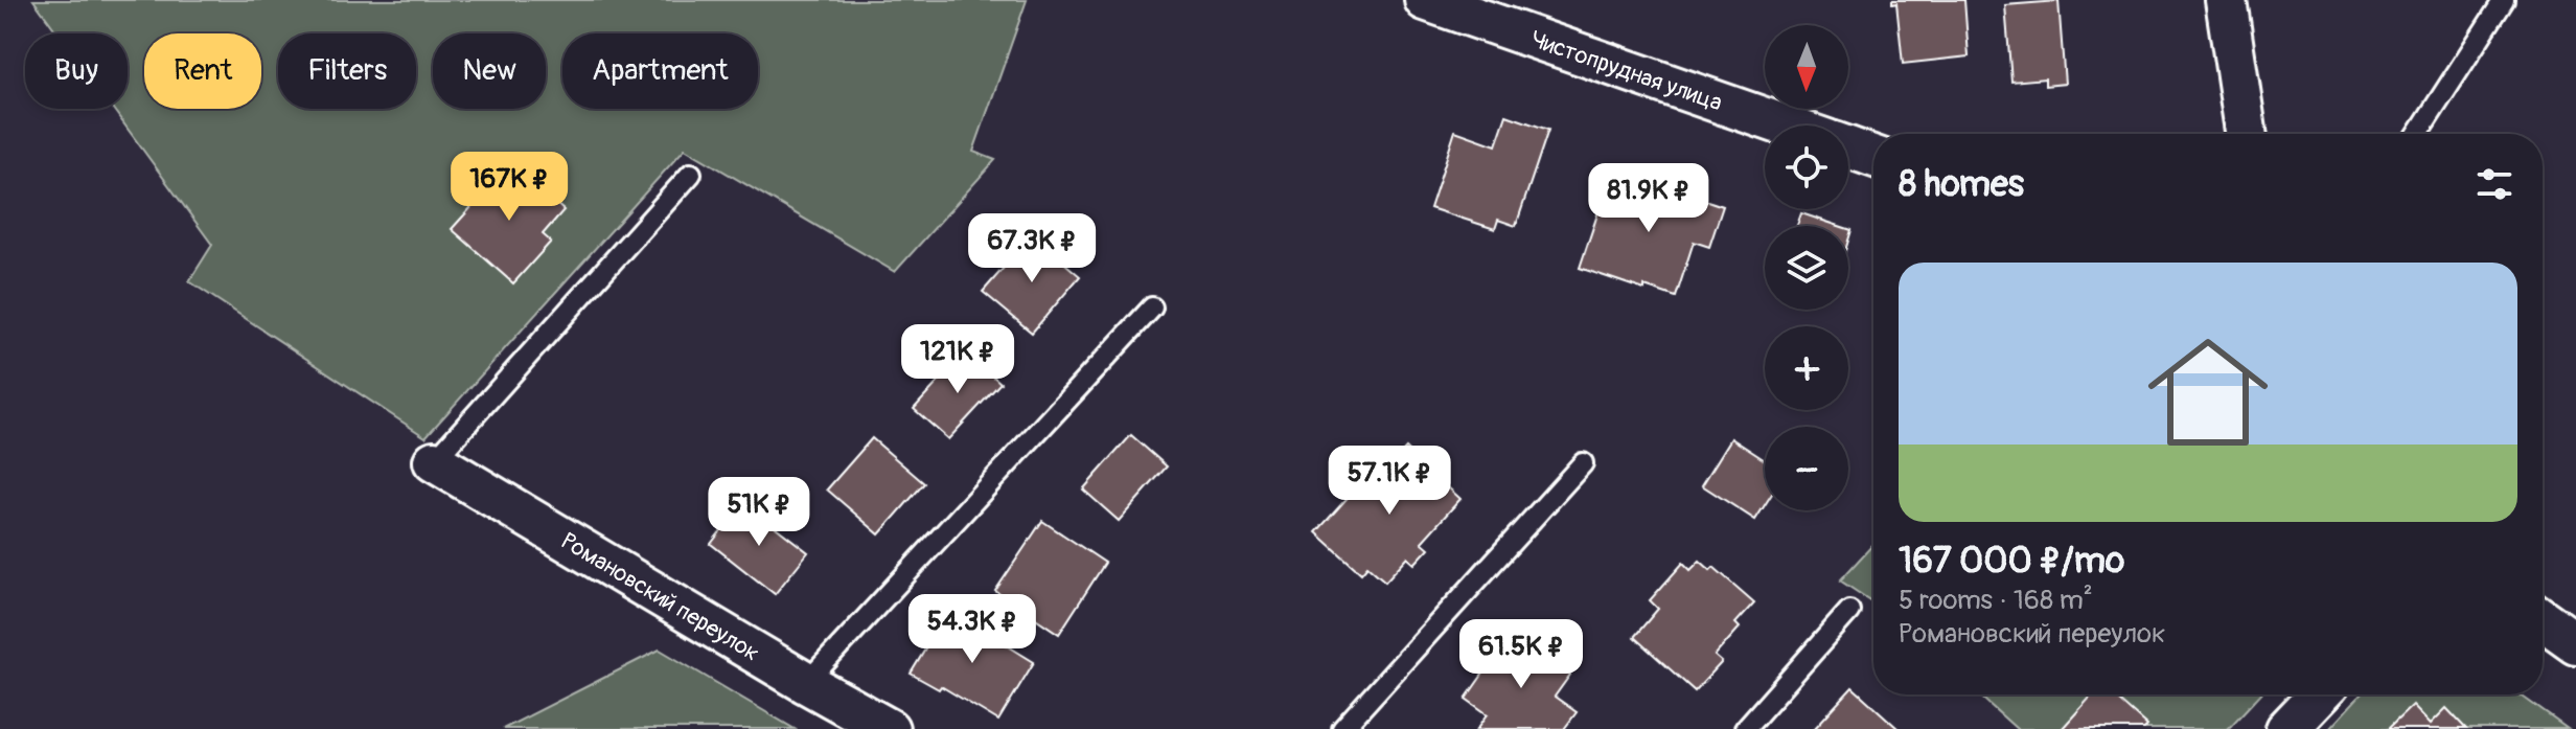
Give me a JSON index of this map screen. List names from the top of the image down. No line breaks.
{"streets":{"street":["Чистопрудная улица","Романовский переулок"]},"north":"bottom","page":{"map_buttons":["+","−"],"chip":["Buy","Rent","Filters","New","Apartment"],"heading":"8 homes","price":["167K ₽","81.9K ₽","67.3K ₽","121K ₽","57.1K ₽","51K ₽","54.3K ₽","61.5K ₽"],"list":[{"name":"167 000 ₽/mo","note":"5 rooms · 168 m² · Романовский переулок"}]}}
